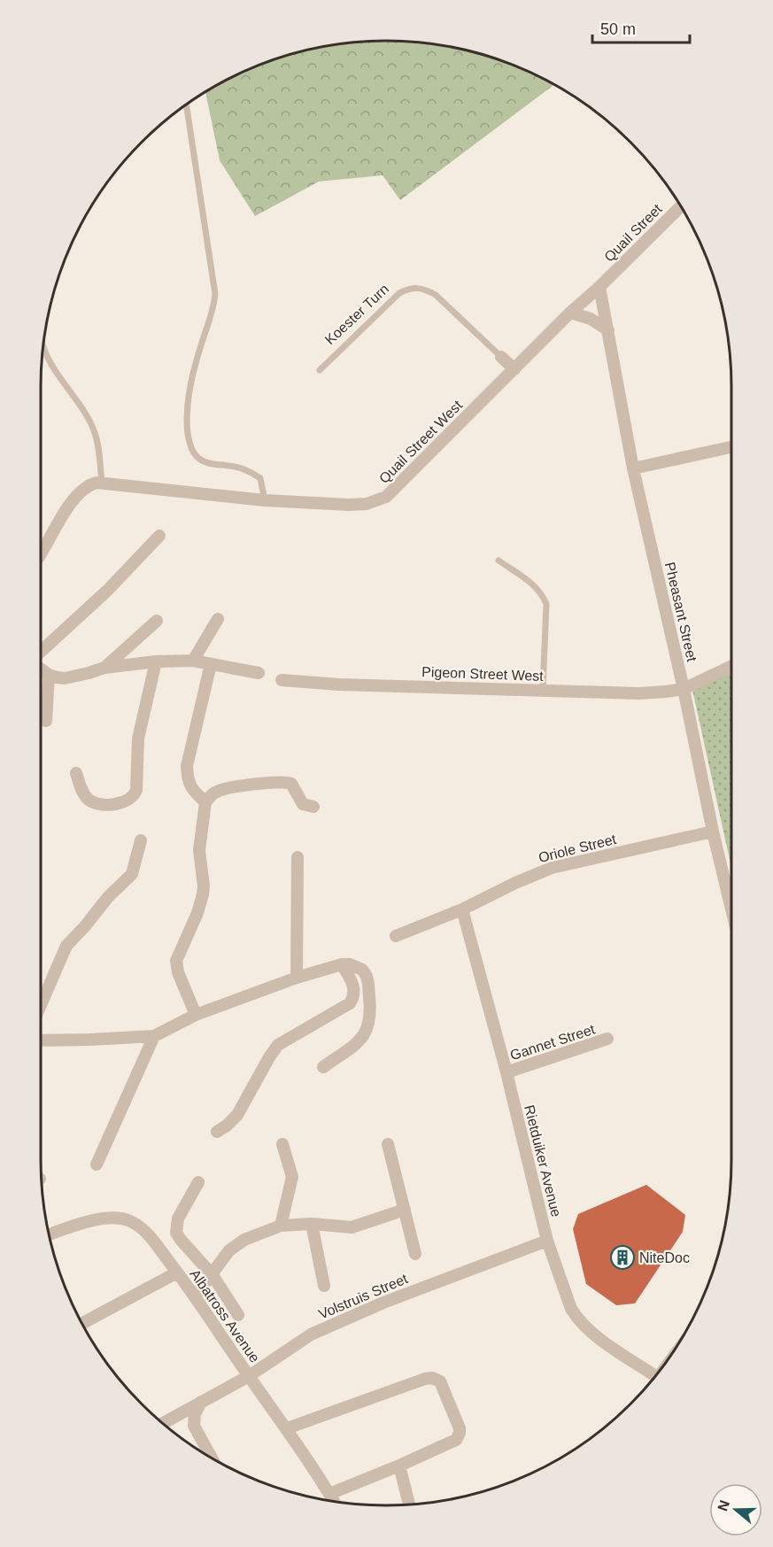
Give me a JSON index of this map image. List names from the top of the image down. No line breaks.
{"streets":{"street":["Quail Street","Koester Turn","Quail Street West","Pheasant Street","Pigeon Street West","Oriole Street","Gannet Street","Rietduiker Avenue","Volstruis Street","Albatross Avenue"]},"crossings":[["Quail Street","Quail Street West"],["Quail Street","Pheasant Street"],["Koester Turn","Quail Street West"],["Quail Street West","Pheasant Street"],["Pheasant Street","Pigeon Street West"],["Pheasant Street","Oriole Street"],["Oriole Street","Rietduiker Avenue"],["Gannet Street","Rietduiker Avenue"],["Rietduiker Avenue","Volstruis Street"],["Volstruis Street","Albatross Avenue"]],"places":{"building":["NiteDoc"]},"scale_bar":"50 m","north":"left"}
